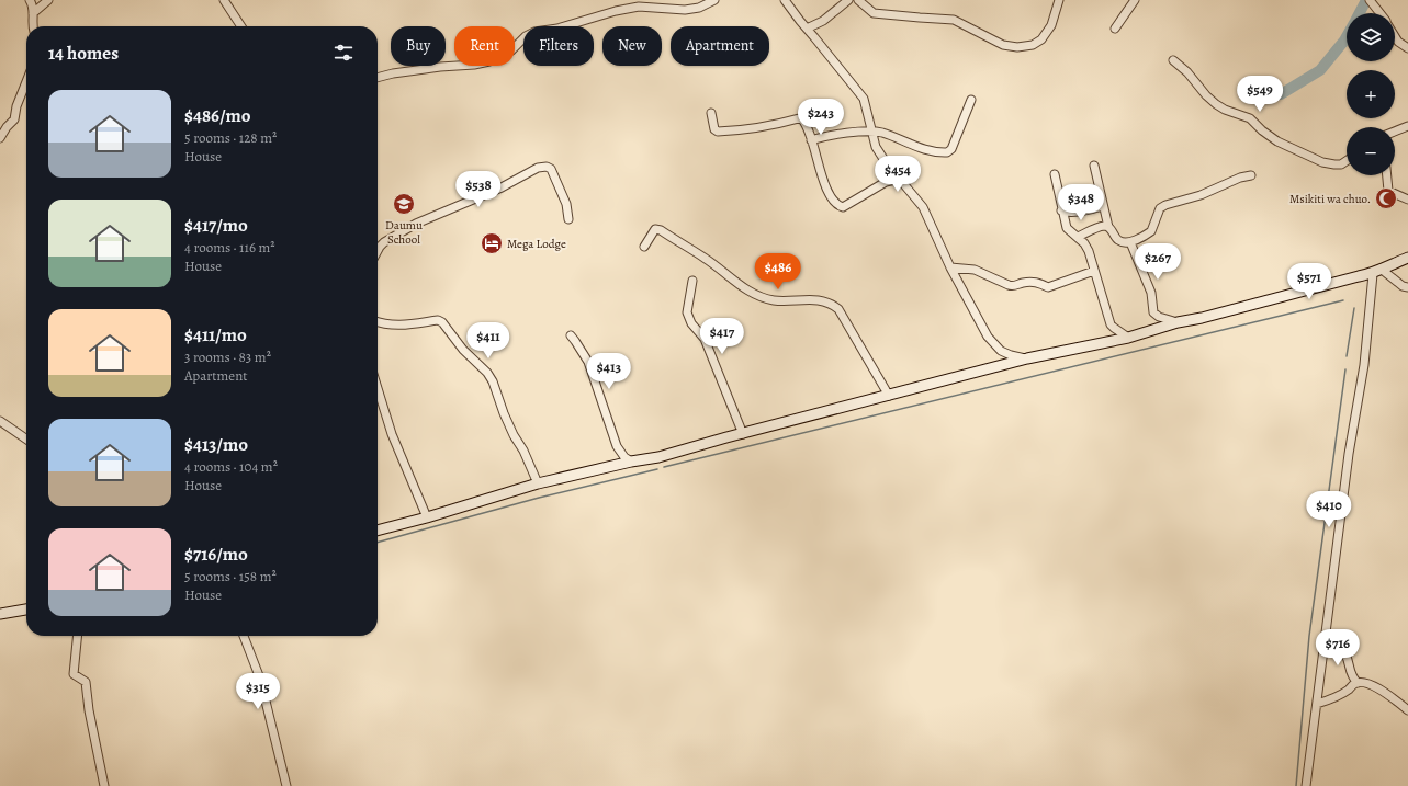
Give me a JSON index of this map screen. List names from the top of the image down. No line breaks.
{"places":{"mosque":["Msikiti wa chuo."],"school or university":["Daumu School"],"hotel":["Mega Lodge"]},"page":{"map_buttons":["+","−"],"chip":["Buy","Rent","Filters","New","Apartment"],"heading":"14 homes","price":["$549","$243","$454","$538","$348","$267","$486","$571","$417","$411","$413","$410","$716","$315"],"list":[{"name":"$486/mo","note":"5 rooms · 128 m² · House"},{"name":"$417/mo","note":"4 rooms · 116 m² · House"},{"name":"$411/mo","note":"3 rooms · 83 m² · Apartment"},{"name":"$413/mo","note":"4 rooms · 104 m² · House"},{"name":"$716/mo","note":"5 rooms · 158 m² · House"}]}}
